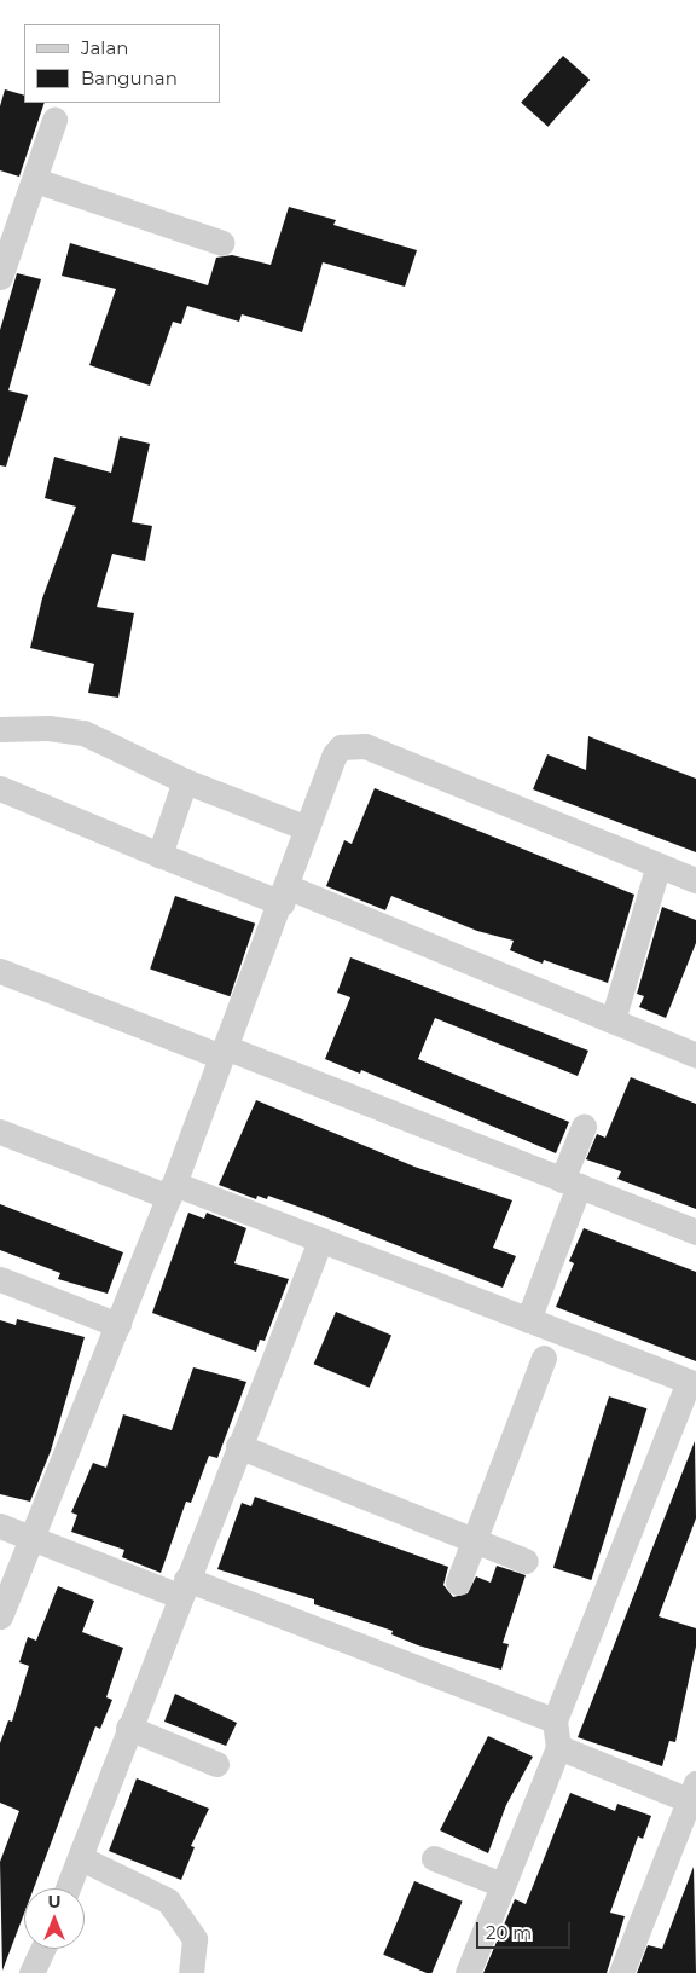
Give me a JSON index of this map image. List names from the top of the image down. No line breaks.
{"legend":["Jalan","Bangunan"],"scale_bar":"20 m","north":"top"}
